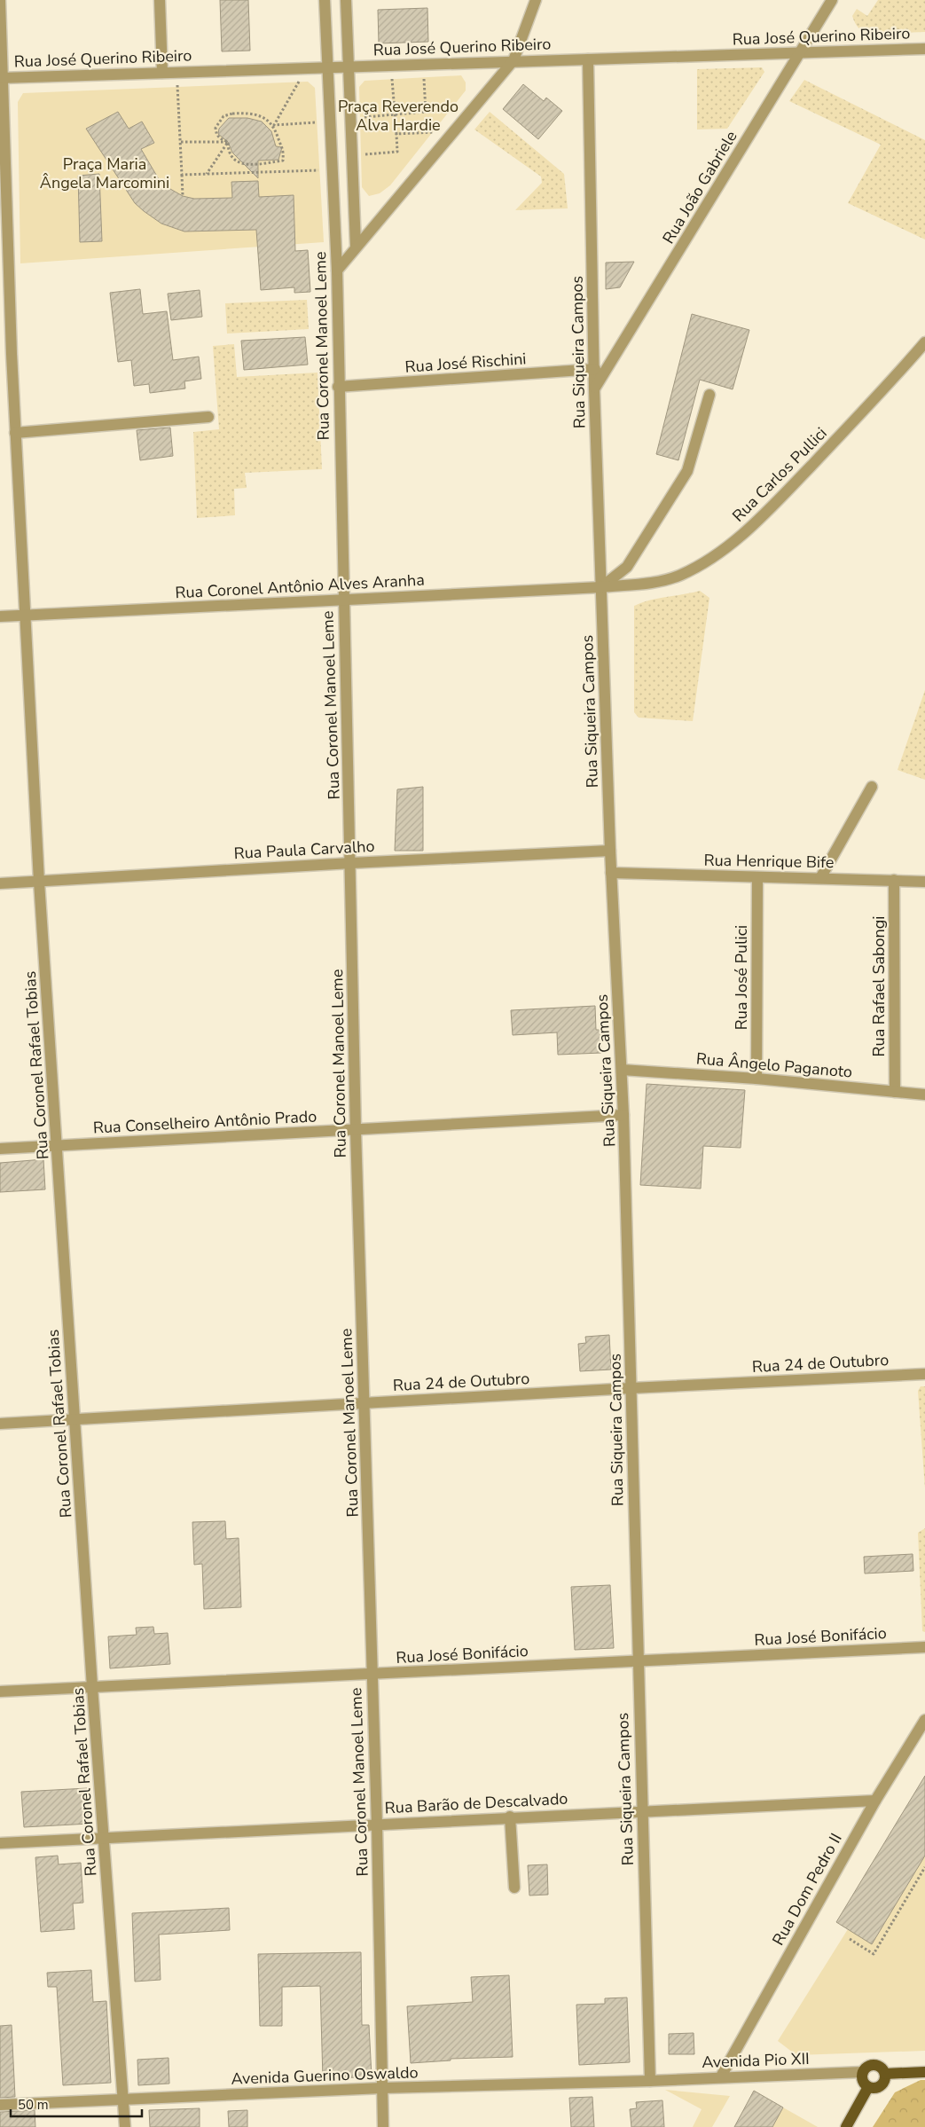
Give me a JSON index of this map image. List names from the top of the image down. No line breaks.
{"streets":{"street":["Rua José Querino Ribeiro","Rua João Gabriele","Rua Coronel Manoel Leme","Rua Siqueira Campos","Rua José Rischini","Rua Carlos Pullici","Rua Coronel Antônio Alves Aranha","Rua Paula Carvalho","Rua Henrique Bife","Rua José Pulici","Rua Rafael Sabongi","Rua Coronel Rafael Tobias","Rua Ângelo Paganoto","Rua Conselheiro Antônio Prado","Rua 24 de Outubro","Rua José Bonifácio","Rua Barão de Descalvado","Rua Dom Pedro II","Avenida Pio XII","Avenida Guerino Oswaldo"]},"crossings":[["Rua José Querino Ribeiro","Rua João Gabriele"],["Rua José Querino Ribeiro","Rua Coronel Manoel Leme"],["Rua José Querino Ribeiro","Rua Siqueira Campos"],["Rua José Querino Ribeiro","Rua Coronel Rafael Tobias"],["Rua João Gabriele","Rua Siqueira Campos"],["Rua Coronel Manoel Leme","Rua José Rischini"],["Rua Coronel Manoel Leme","Rua Coronel Antônio Alves Aranha"],["Rua Coronel Manoel Leme","Rua Paula Carvalho"],["Rua Coronel Manoel Leme","Rua Conselheiro Antônio Prado"],["Rua Coronel Manoel Leme","Rua 24 de Outubro"],["Rua Coronel Manoel Leme","Rua José Bonifácio"],["Rua Coronel Manoel Leme","Rua Barão de Descalvado"],["Rua Coronel Manoel Leme","Avenida Guerino Oswaldo"],["Rua Siqueira Campos","Rua José Rischini"],["Rua Siqueira Campos","Rua Carlos Pullici"],["Rua Siqueira Campos","Rua Coronel Antônio Alves Aranha"],["Rua Siqueira Campos","Rua Paula Carvalho"],["Rua Siqueira Campos","Rua Henrique Bife"],["Rua Siqueira Campos","Rua Ângelo Paganoto"],["Rua Siqueira Campos","Rua Conselheiro Antônio Prado"],["Rua Siqueira Campos","Rua 24 de Outubro"],["Rua Siqueira Campos","Rua José Bonifácio"],["Rua Siqueira Campos","Rua Barão de Descalvado"],["Rua Siqueira Campos","Avenida Pio XII"],["Rua Siqueira Campos","Avenida Guerino Oswaldo"],["Rua Carlos Pullici","Rua Coronel Antônio Alves Aranha"],["Rua Coronel Antônio Alves Aranha","Rua Coronel Rafael Tobias"],["Rua Paula Carvalho","Rua Coronel Rafael Tobias"],["Rua Henrique Bife","Rua José Pulici"],["Rua Henrique Bife","Rua Rafael Sabongi"],["Rua José Pulici","Rua Ângelo Paganoto"],["Rua Rafael Sabongi","Rua Ângelo Paganoto"],["Rua Coronel Rafael Tobias","Rua Conselheiro Antônio Prado"],["Rua Coronel Rafael Tobias","Rua 24 de Outubro"],["Rua Coronel Rafael Tobias","Rua José Bonifácio"],["Rua Coronel Rafael Tobias","Rua Barão de Descalvado"],["Rua Coronel Rafael Tobias","Avenida Guerino Oswaldo"],["Rua Barão de Descalvado","Rua Dom Pedro II"],["Rua Dom Pedro II","Avenida Pio XII"],["Avenida Pio XII","Avenida Guerino Oswaldo"]],"parks":["Praça Reverendo Alva Hardie","Praça Maria Ângela Marcomini"],"scale_bar":"50 m"}
